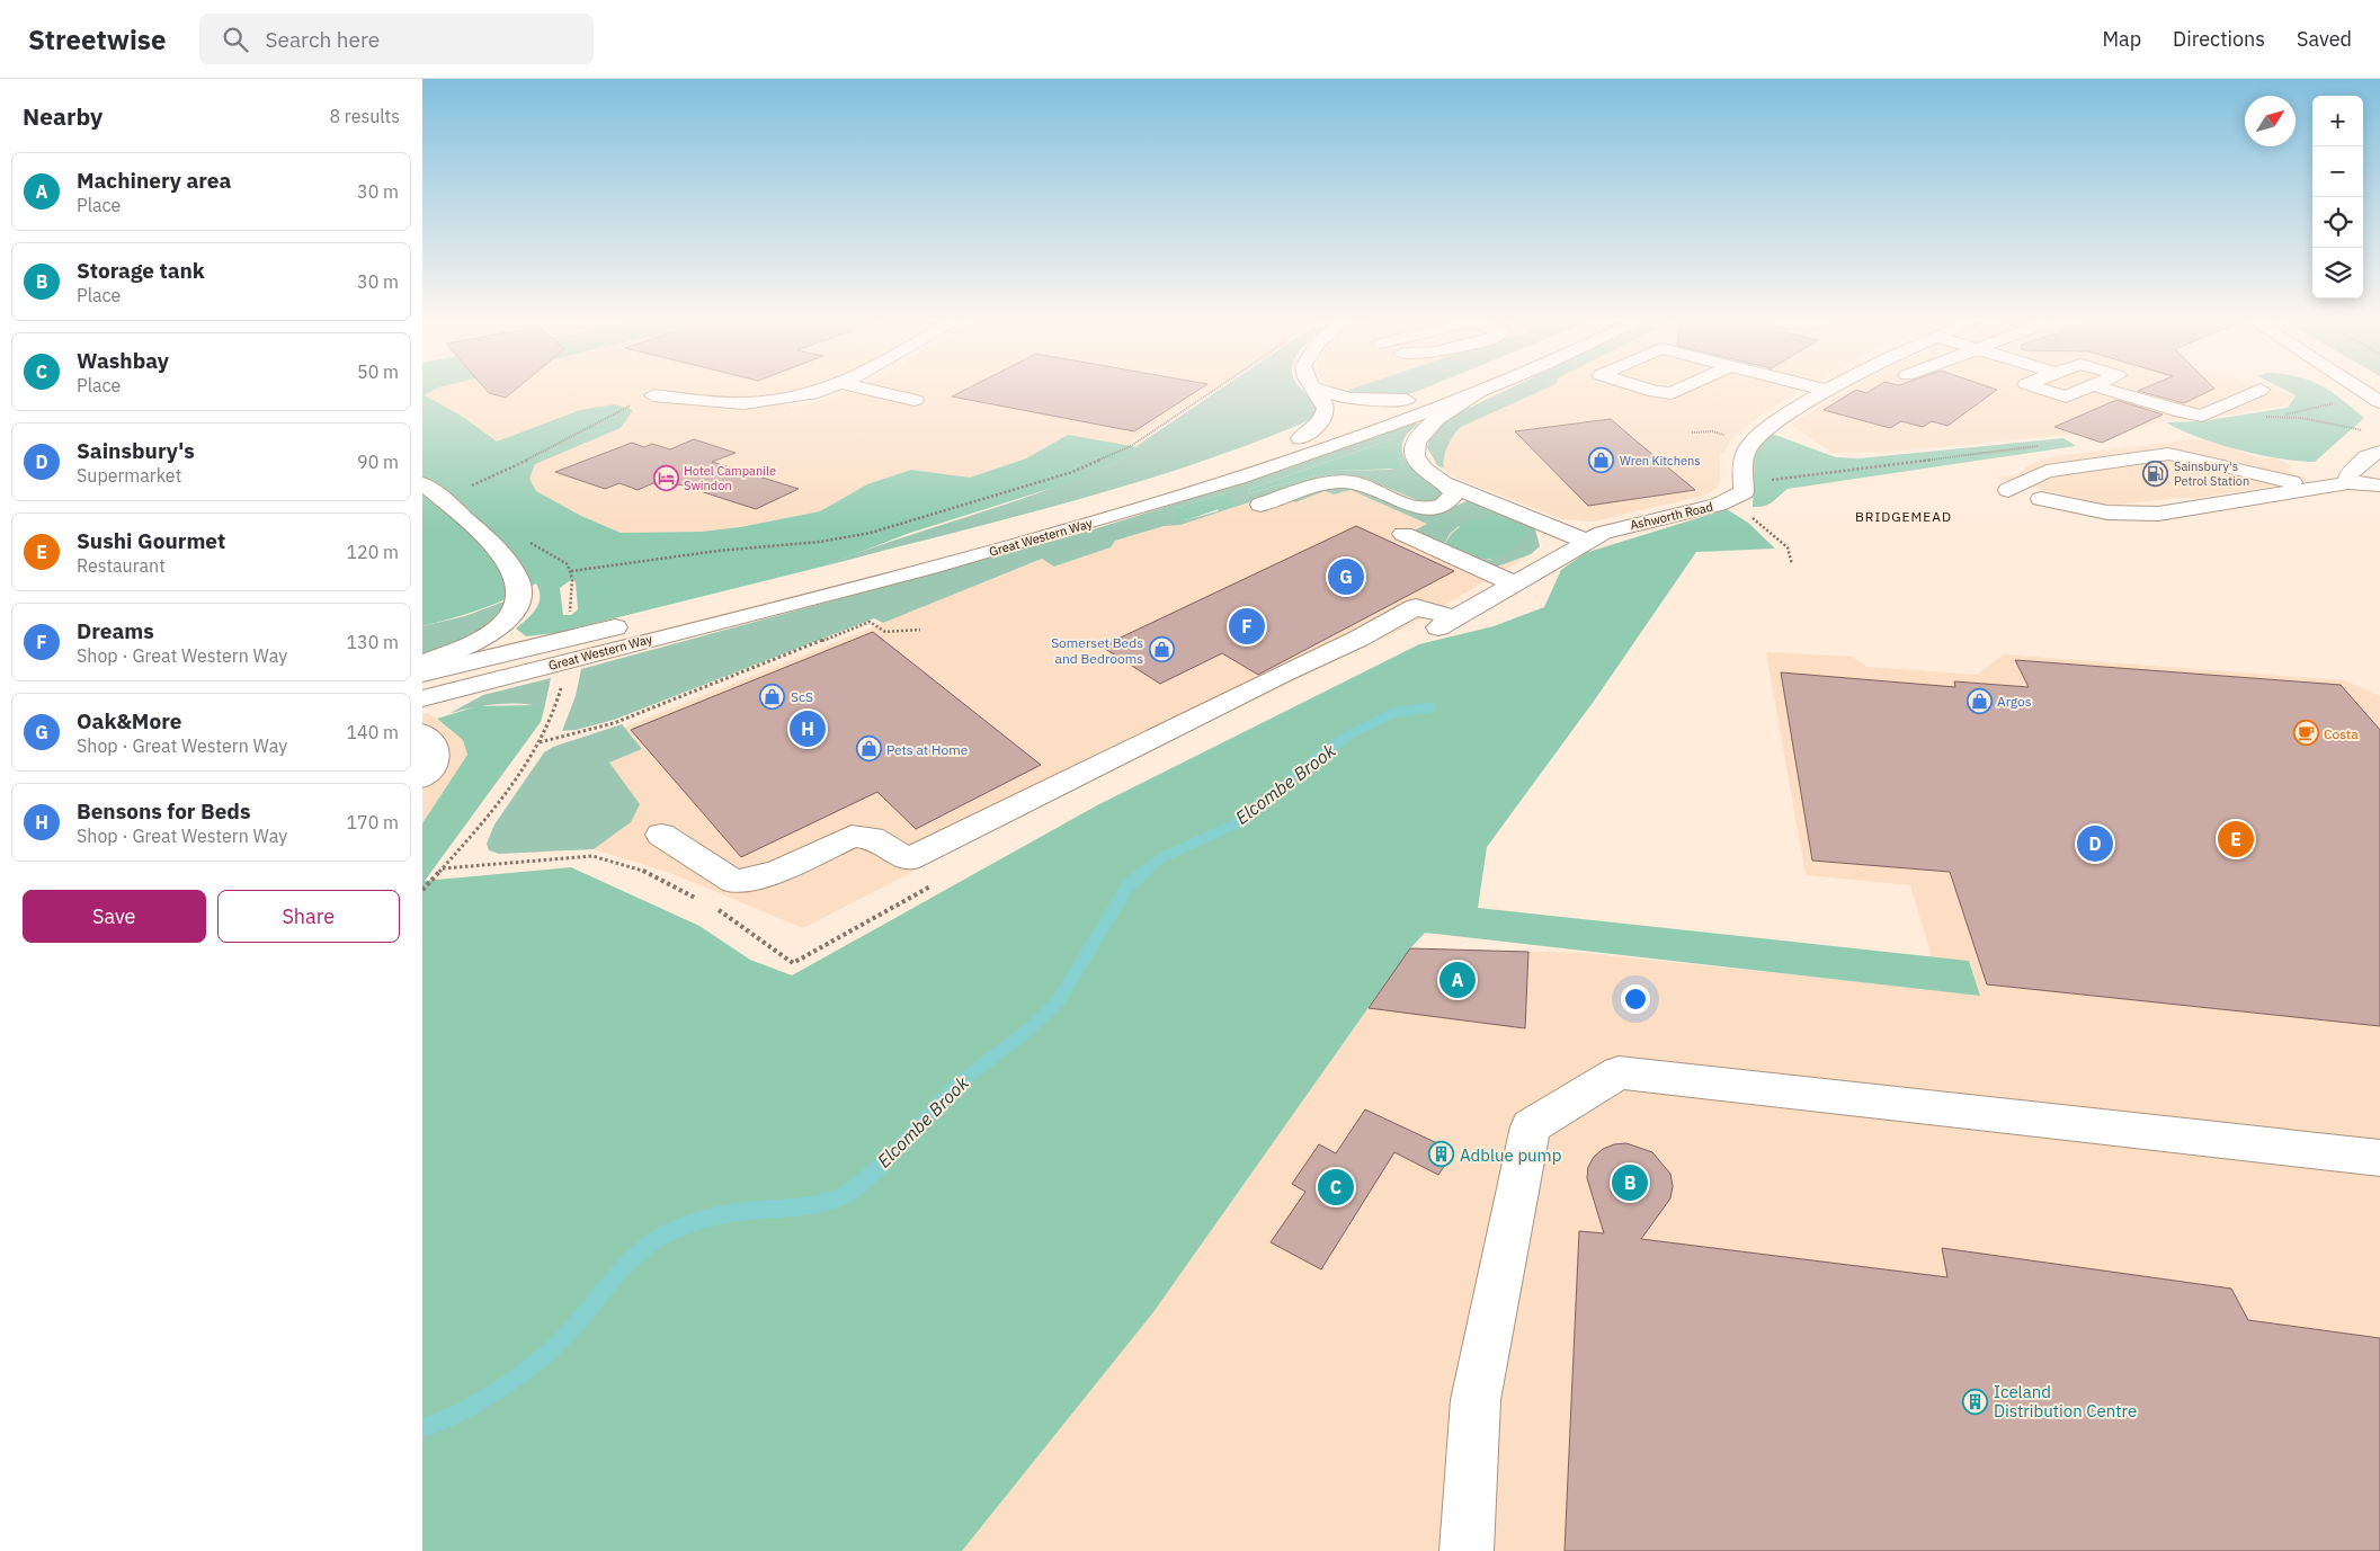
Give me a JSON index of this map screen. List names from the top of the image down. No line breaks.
{"streets":{"street":["Ashworth Road","Great Western Way"]},"districts":["BRIDGEMEAD"],"water":["Elcombe Brook"],"places":{"shop":["Wren Kitchens","Somerset Beds and Bedrooms","ScS","Argos","Pets at Home"],"fuel station":["Sainsbury's Petrol Station"],"hotel":["Hotel Campanile Swindon"],"cafe":["Costa"],"building":["Adblue pump","Iceland Distribution Centre"]},"north":"top right","page":{"header":"Streetwise","search":"Search here","nav":["Map","Directions","Saved"],"heading":["Nearby","8 results"],"map_buttons":["+","−"],"list":[{"mark":"A","name":"Machinery area","note":"Place","value":"30 m"},{"mark":"B","name":"Storage tank","note":"Place","value":"30 m"},{"mark":"C","name":"Washbay","note":"Place","value":"50 m"},{"mark":"D","name":"Sainsbury's","note":"Supermarket","value":"90 m"},{"mark":"E","name":"Sushi Gourmet","note":"Restaurant","value":"120 m"},{"mark":"F","name":"Dreams","note":"Shop · Great Western Way","value":"130 m"},{"mark":"G","name":"Oak&More","note":"Shop · Great Western Way","value":"140 m"},{"mark":"H","name":"Bensons for Beds","note":"Shop · Great Western Way","value":"170 m"}],"pins":["G","F","H","E","D","A","B","C"],"buttons":["Save","Share"]}}
